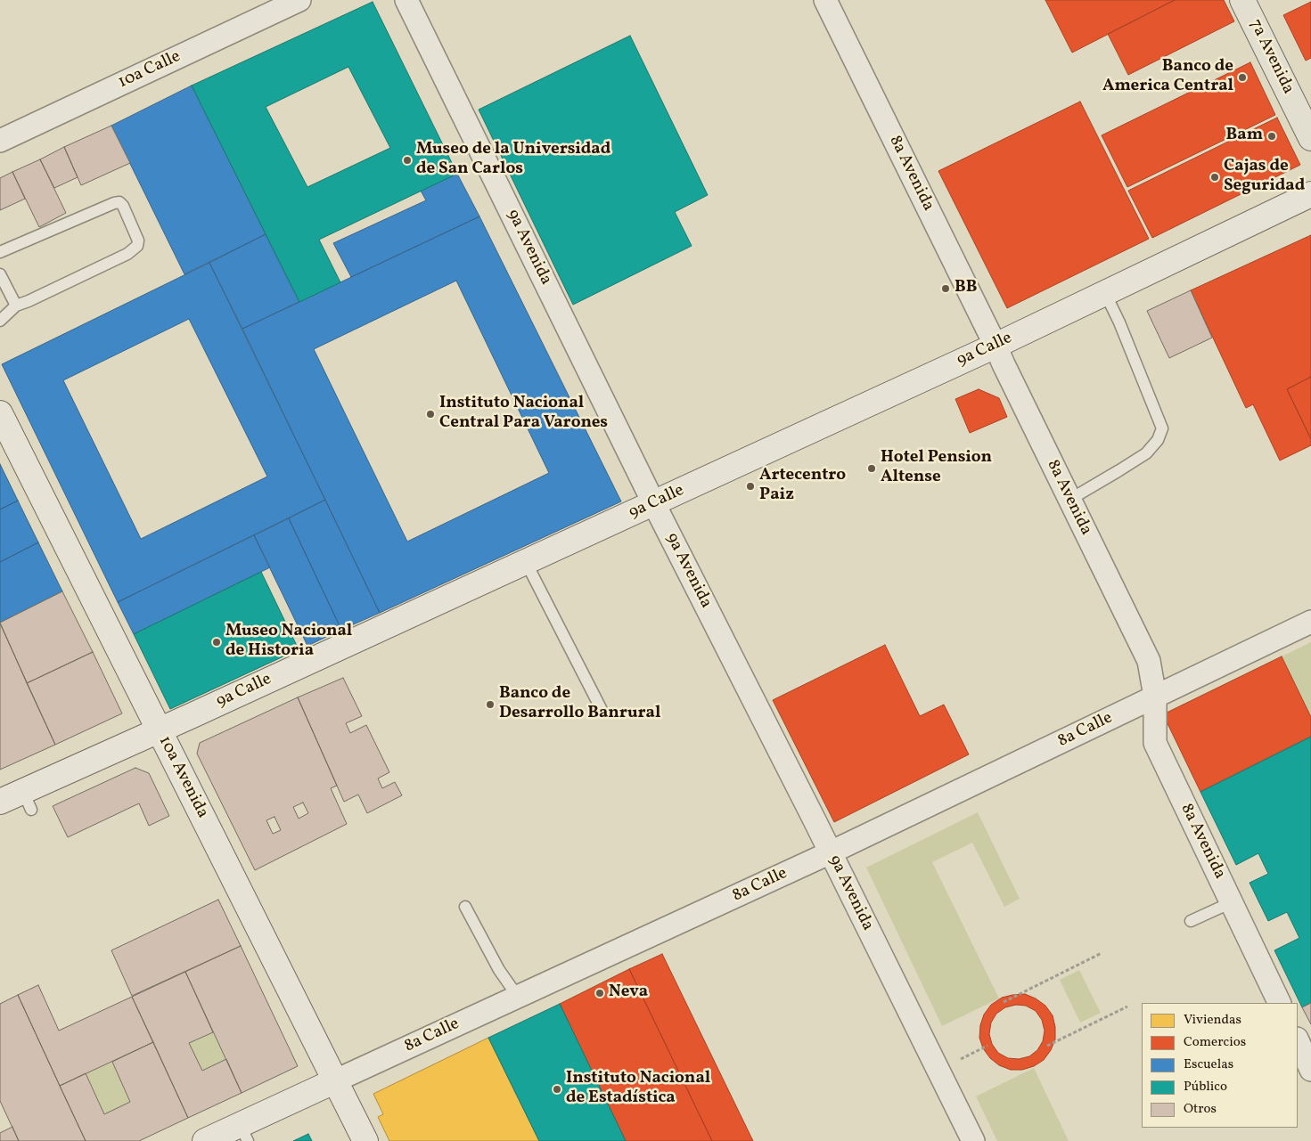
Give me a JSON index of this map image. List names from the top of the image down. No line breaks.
{"streets":{"main road":["7a Avenida","9a Calle","8a Calle","10a Avenida"],"street":["10a Calle","8a Avenida","9a Avenida"]},"crossings":[["8a Avenida","9a Calle"],["8a Avenida","8a Calle"],["9a Avenida","9a Calle"],["9a Avenida","8a Calle"],["9a Calle","10a Avenida"],["8a Calle","10a Avenida"]],"places":["Banco de America Central","Bam","Museo de la Universidad de San Carlos","Cajas de Seguridad","BB","Instituto Nacional Central Para Varones","Hotel Pension Altense","Artecentro Paiz","Museo Nacional de Historia","Banco de Desarrollo Banrural","Neva","Instituto Nacional de Estadística"],"legend":["Viviendas","Comercios","Escuelas","Público","Otros"]}
